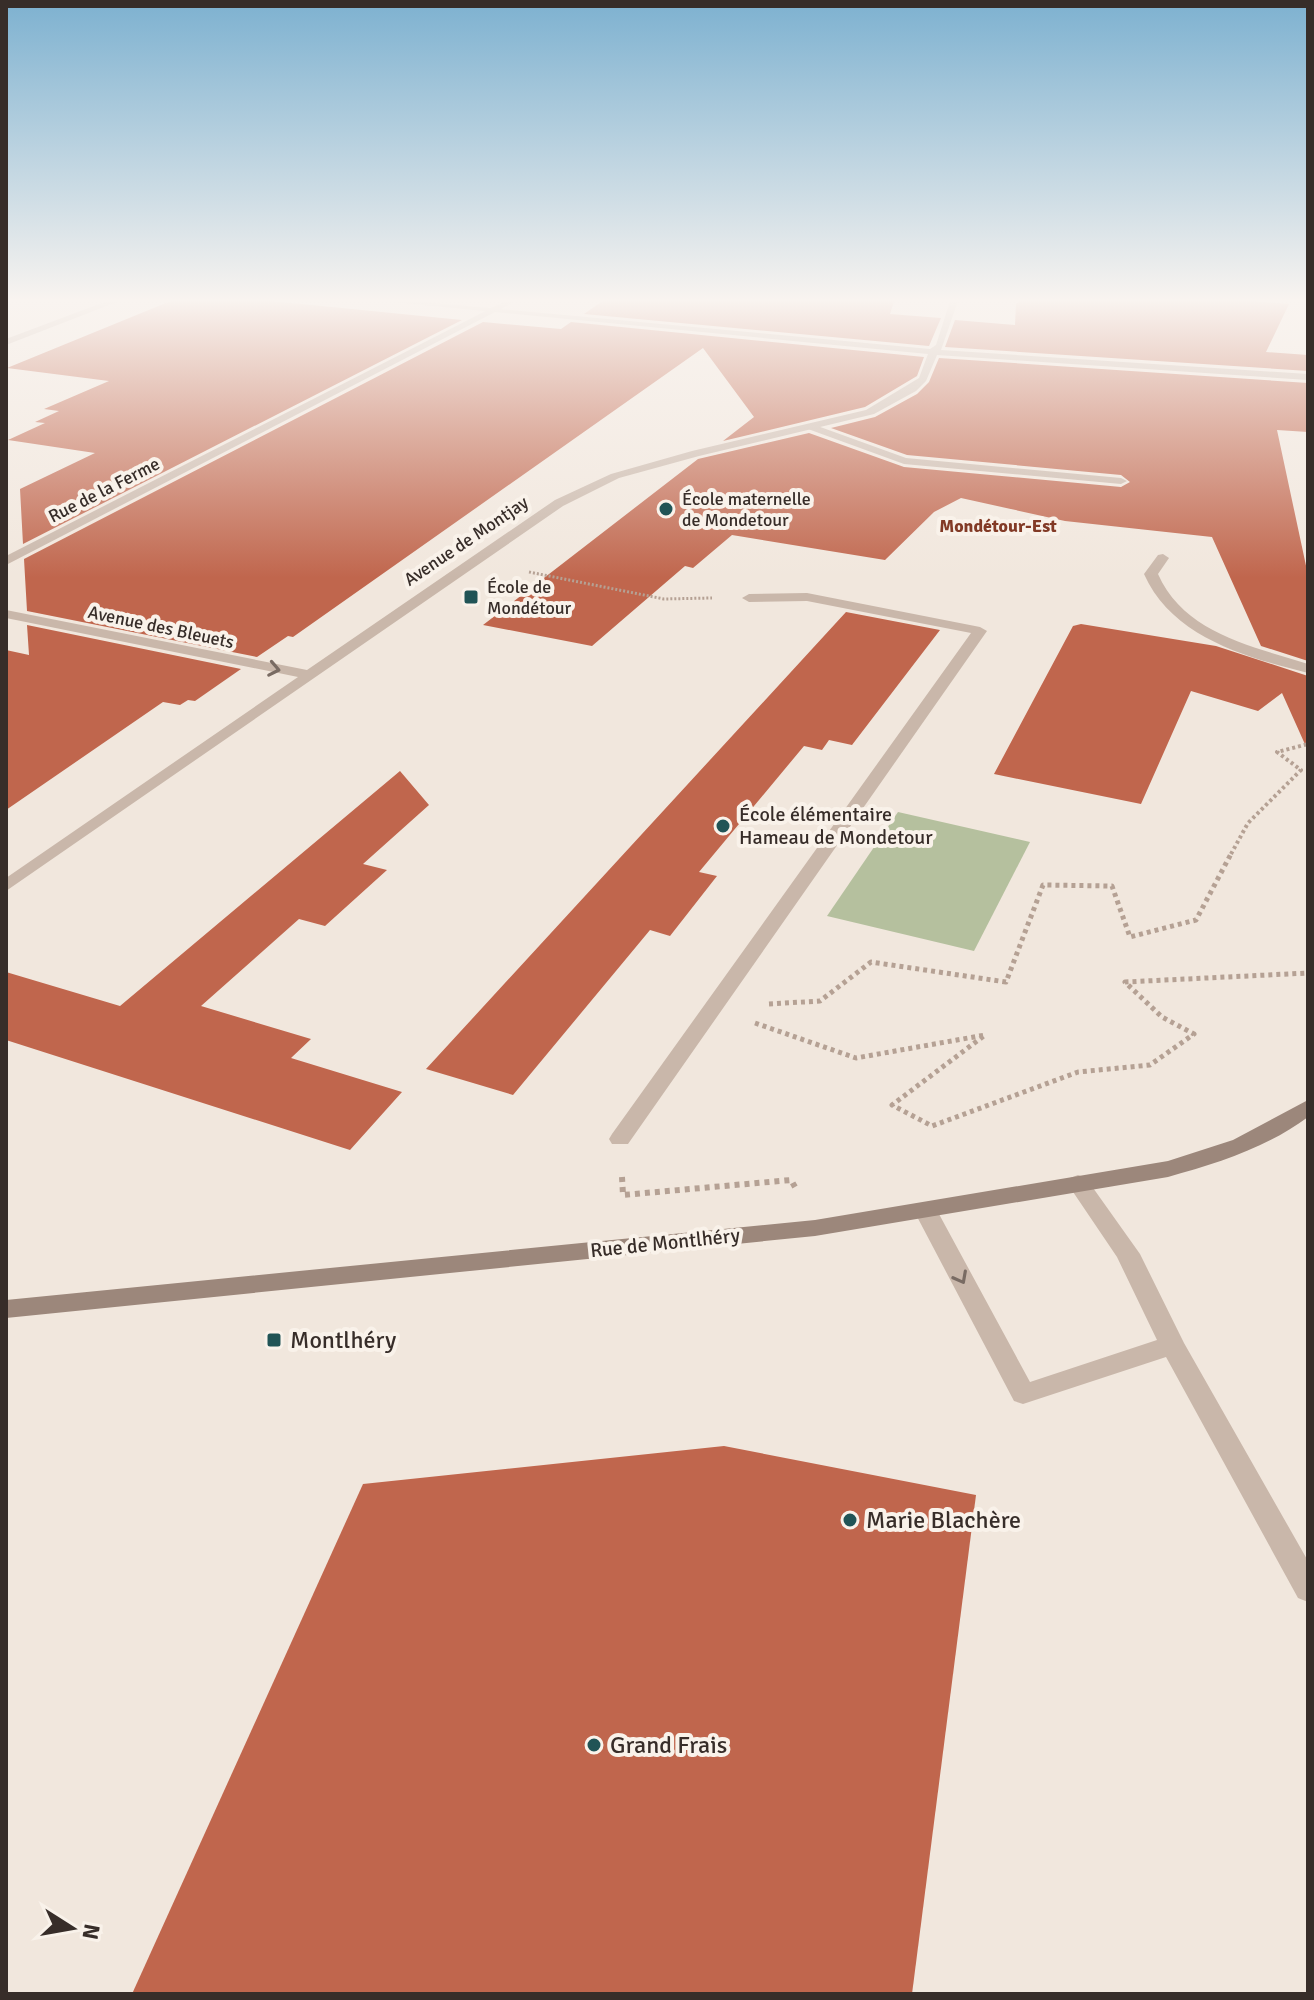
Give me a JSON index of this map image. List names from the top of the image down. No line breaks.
{"streets":{"main road":["Rue de Montlhéry"],"street":["Rue de la Ferme","Avenue de Montjay","Avenue des Bleuets"]},"crossings":[["Avenue de Montjay","Avenue des Bleuets"]],"one_way":["Avenue des Bleuets"],"districts":["Mondétour-Est"],"places":{"other":["École maternelle de Mondetour","École élémentaire Hameau de Mondetour","Marie Blachère","Grand Frais"],"transit":["École de Mondétour","Montlhéry"]},"north":"right"}
